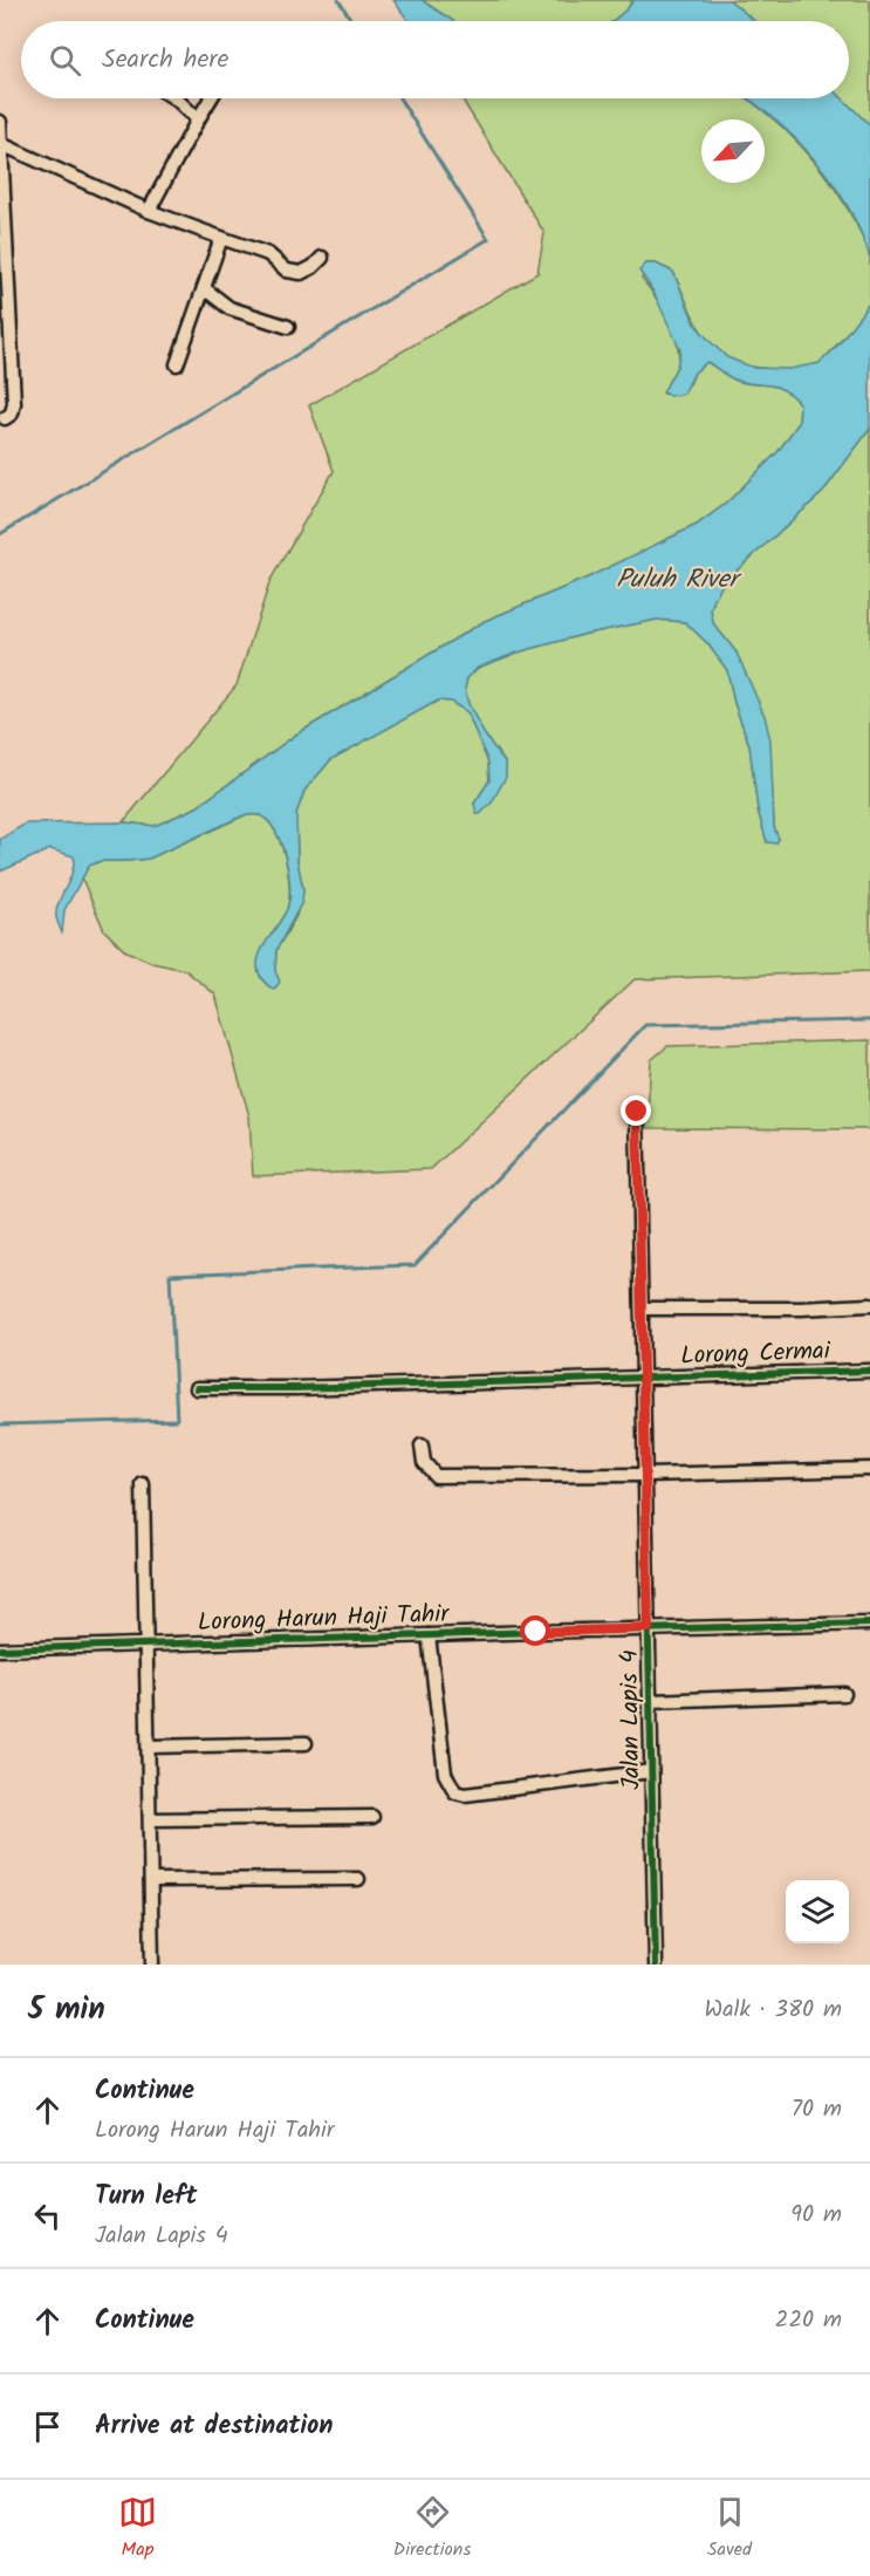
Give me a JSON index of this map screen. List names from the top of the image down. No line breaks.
{"streets":{"street":["Lorong Cermai","Lorong Harun Haji Tahir","Jalan Lapis 4"]},"crossings":[["Lorong Cermai","Jalan Lapis 4"],["Lorong Harun Haji Tahir","Jalan Lapis 4"]],"water":["Puluh River"],"north":"bottom left","page":{"search":"Search here","heading":["5 min","Walk · 380 m"],"list":[["Continue","Lorong Harun Haji Tahir","70 m"],["Turn left","Jalan Lapis 4","90 m"],["Continue","220 m"],"Arrive at destination"],"nav":["Map","Directions","Saved"]}}
